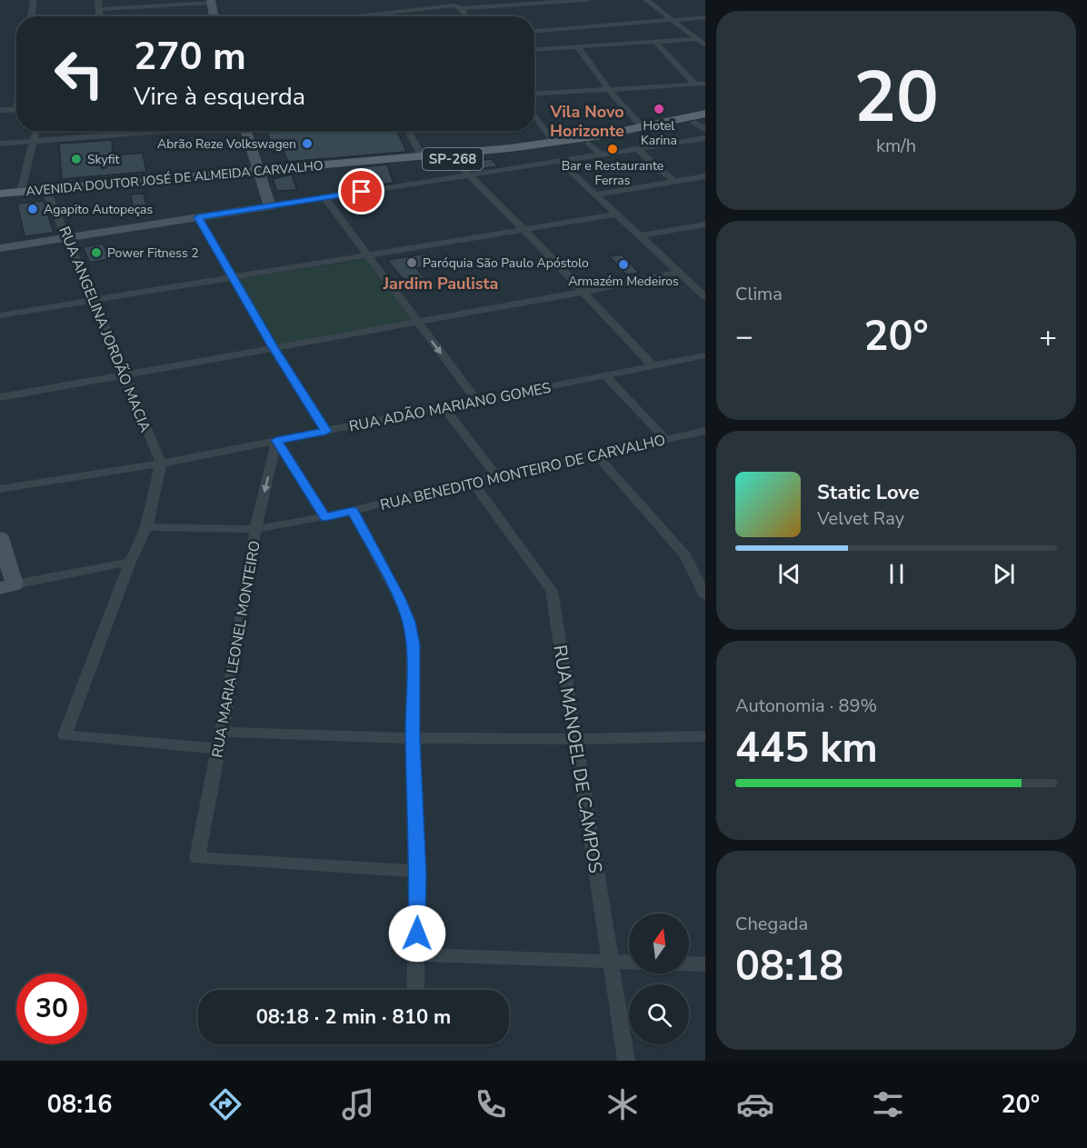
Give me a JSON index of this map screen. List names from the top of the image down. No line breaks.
{"streets":{"main road":["SP-268","AVENIDA DOUTOR JOSÉ DE ALMEIDA CARVALHO"],"street":["RUA ANGELINA JORDÃO MACIA","RUA ADÃO MARIANO GOMES","RUA BENEDITO MONTEIRO DE CARVALHO","RUA MARIA LEONEL MONTEIRO","RUA MANOEL DE CAMPOS"]},"crossings":[["AVENIDA DOUTOR JOSÉ DE ALMEIDA CARVALHO","RUA ANGELINA JORDÃO MACIA"],["RUA ANGELINA JORDÃO MACIA","RUA ADÃO MARIANO GOMES"],["RUA ADÃO MARIANO GOMES","RUA MARIA LEONEL MONTEIRO"],["RUA BENEDITO MONTEIRO DE CARVALHO","RUA MARIA LEONEL MONTEIRO"],["RUA BENEDITO MONTEIRO DE CARVALHO","RUA MANOEL DE CAMPOS"]],"districts":["Vila Novo Horizonte","Jardim Paulista"],"places":["Hotel Karina","Abrão Reze Volkswagen","Bar e Restaurante Ferras","Skyfit","Agapito Autopeças","Power Fitness 2","Paróquia São Paulo Apóstolo","Armazém Medeiros"],"north":"top","page":{"tile":[["20","km/h"],"Clima",["Autonomia · 89%","445 km"],["Chegada","08:18"]],"turn":["270 m","Vire à esquerda"],"heat":["−","20°","+"],"song":["Static Love","Velvet Ray"],"limit":"30","trip":"08:18 · 2 min · 810 m","tabs":["08:16","20°"]}}
